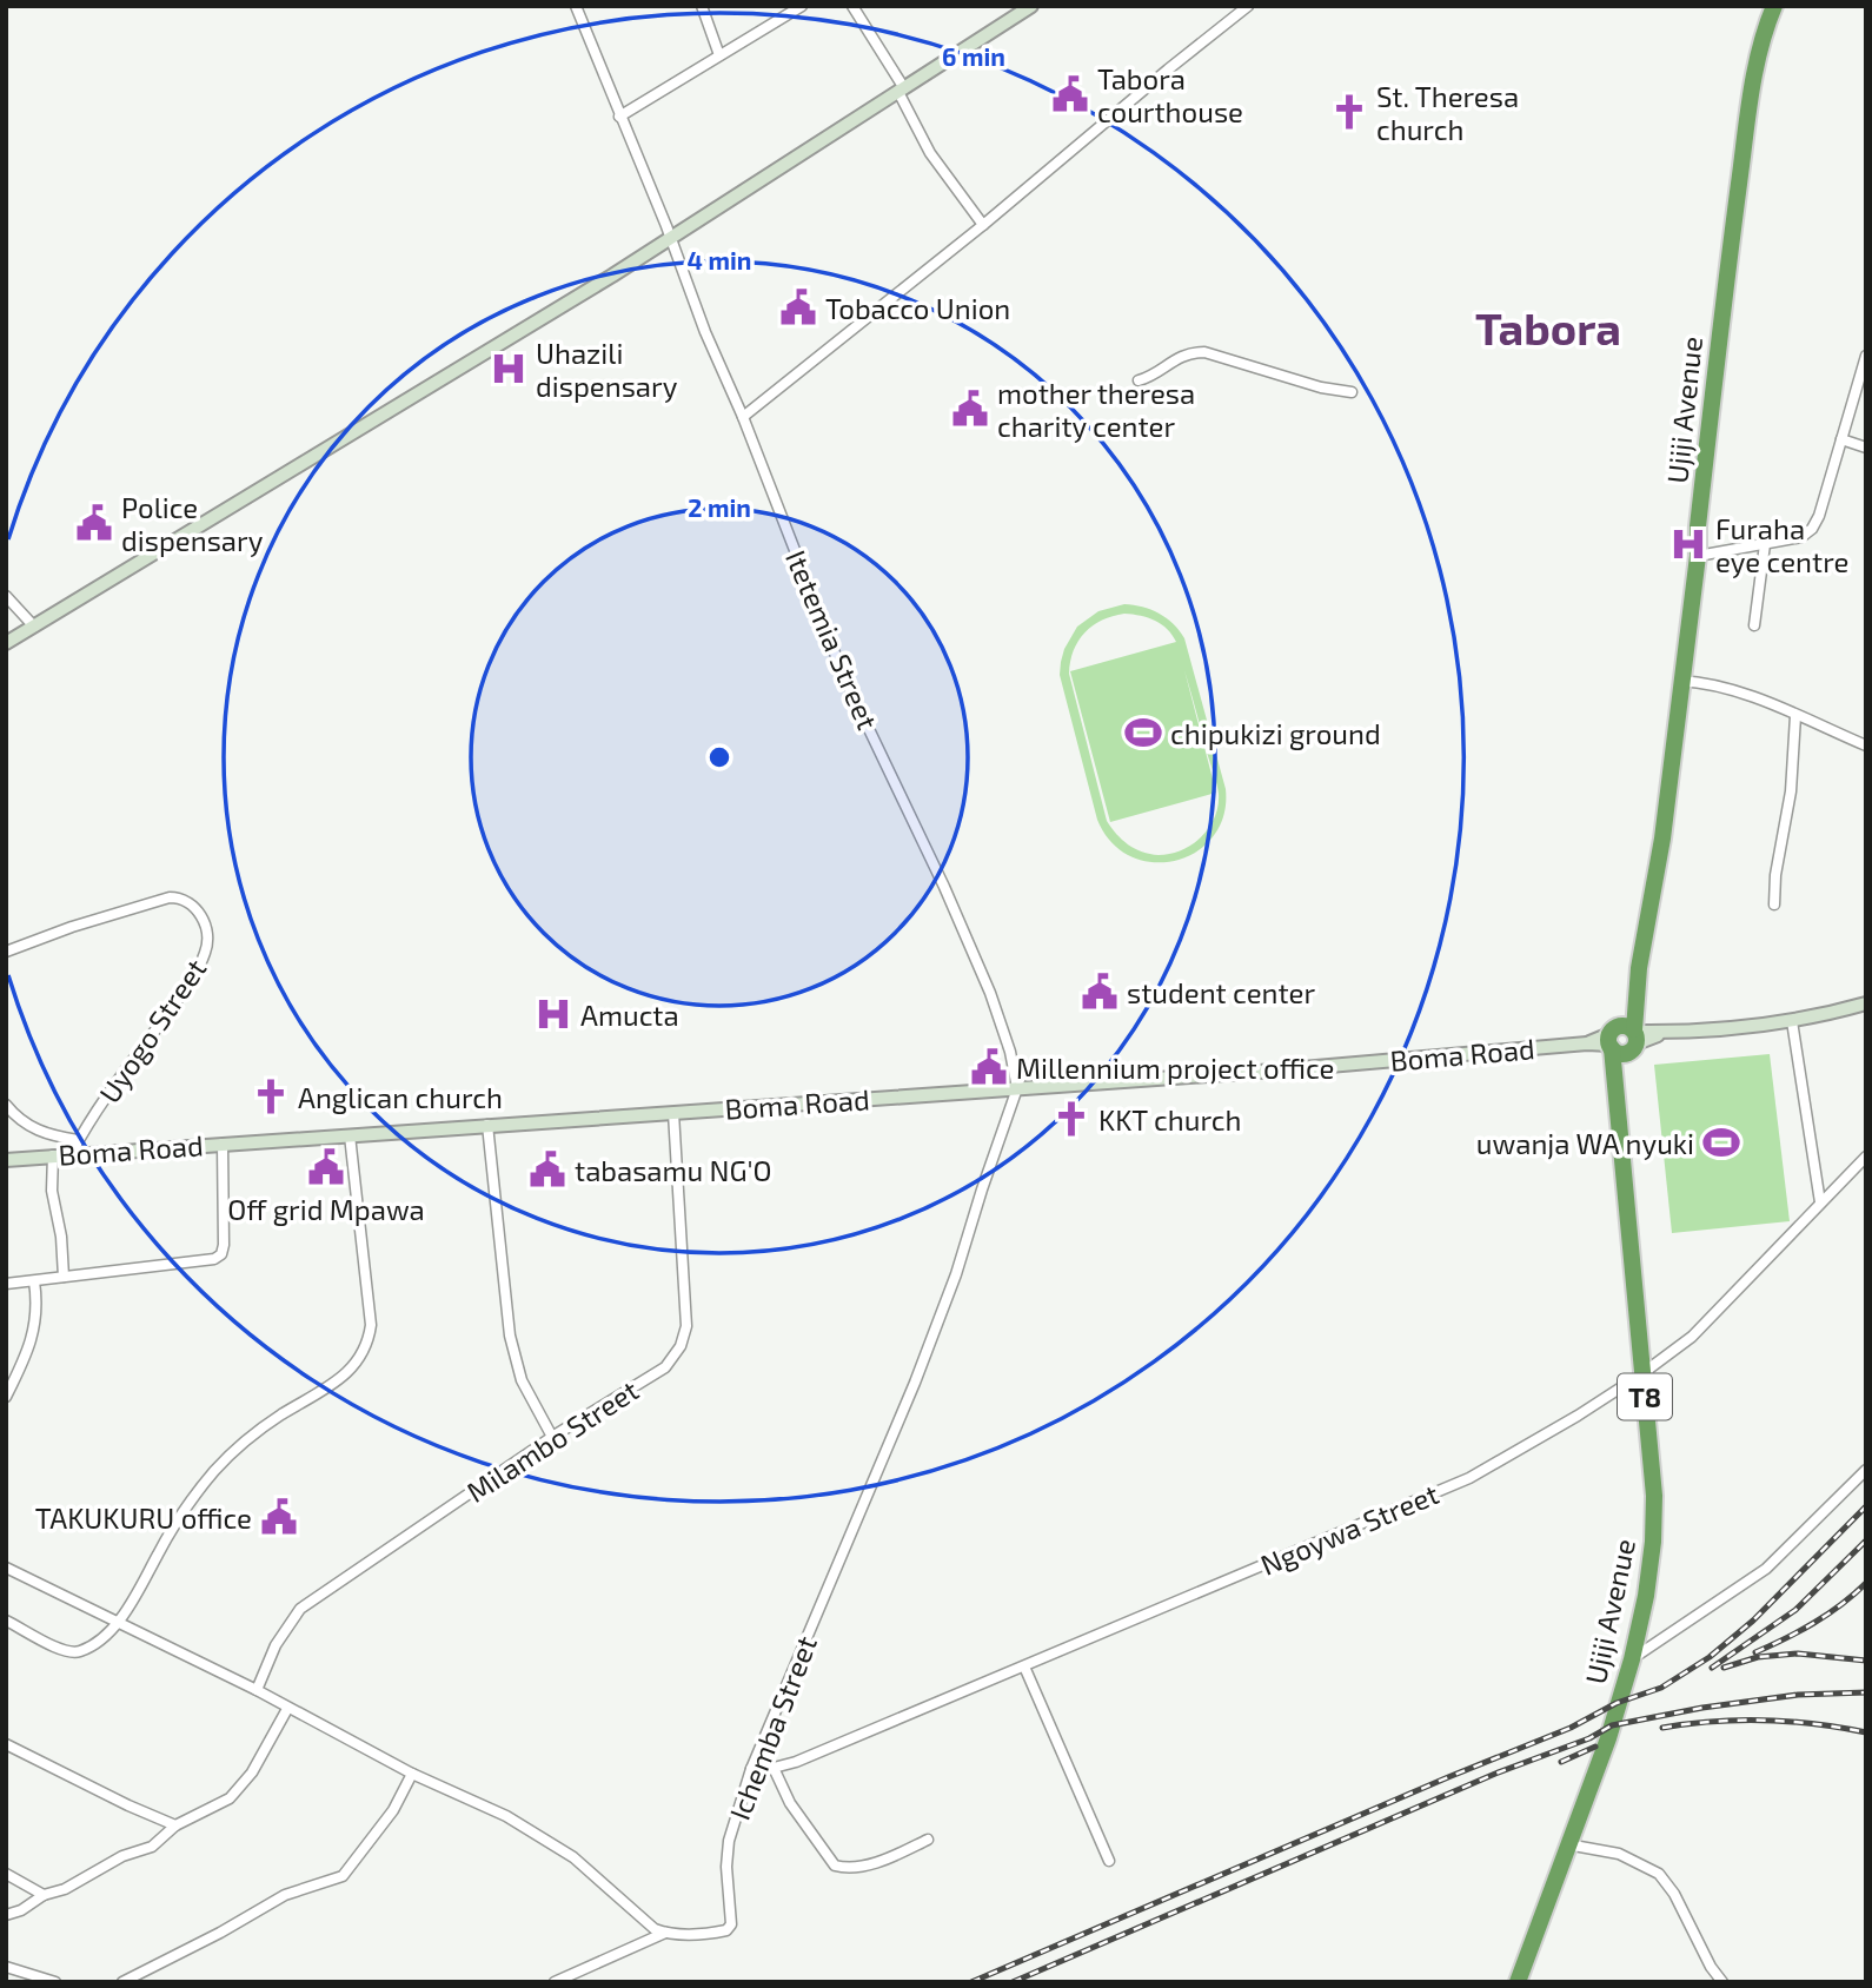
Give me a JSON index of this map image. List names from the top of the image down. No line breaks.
{"streets":{"highway":["Ujiji Avenue","T8"],"main road":["Boma Road"],"street":["Itetemia Street","Uyogo Street","Milambo Street","Ngoywa Street","Ichemba Street"]},"crossings":[["Ujiji Avenue","Boma Road"],["Ujiji Avenue","Ngoywa Street"],["Itetemia Street","Boma Road"],["Itetemia Street","Ichemba Street"],["Uyogo Street","Boma Road"],["Boma Road","Milambo Street"],["Boma Road","Ichemba Street"],["Ngoywa Street","Ichemba Street"]],"districts":["Tabora"],"places":{"public building":["Tabora courthouse","Tobacco Union","mother theresa charity center","Police dispensary","student center","Millennium project office","Off grid Mpawa","tabasamu NG'O","TAKUKURU office"],"church":["St. Theresa church","Anglican church","KKT church"],"hospital":["Uhazili dispensary","Furaha eye centre","Amucta"],"sports":["chipukizi ground","uwanja WA nyuki"]},"rings":["6 min","4 min","2 min"]}
